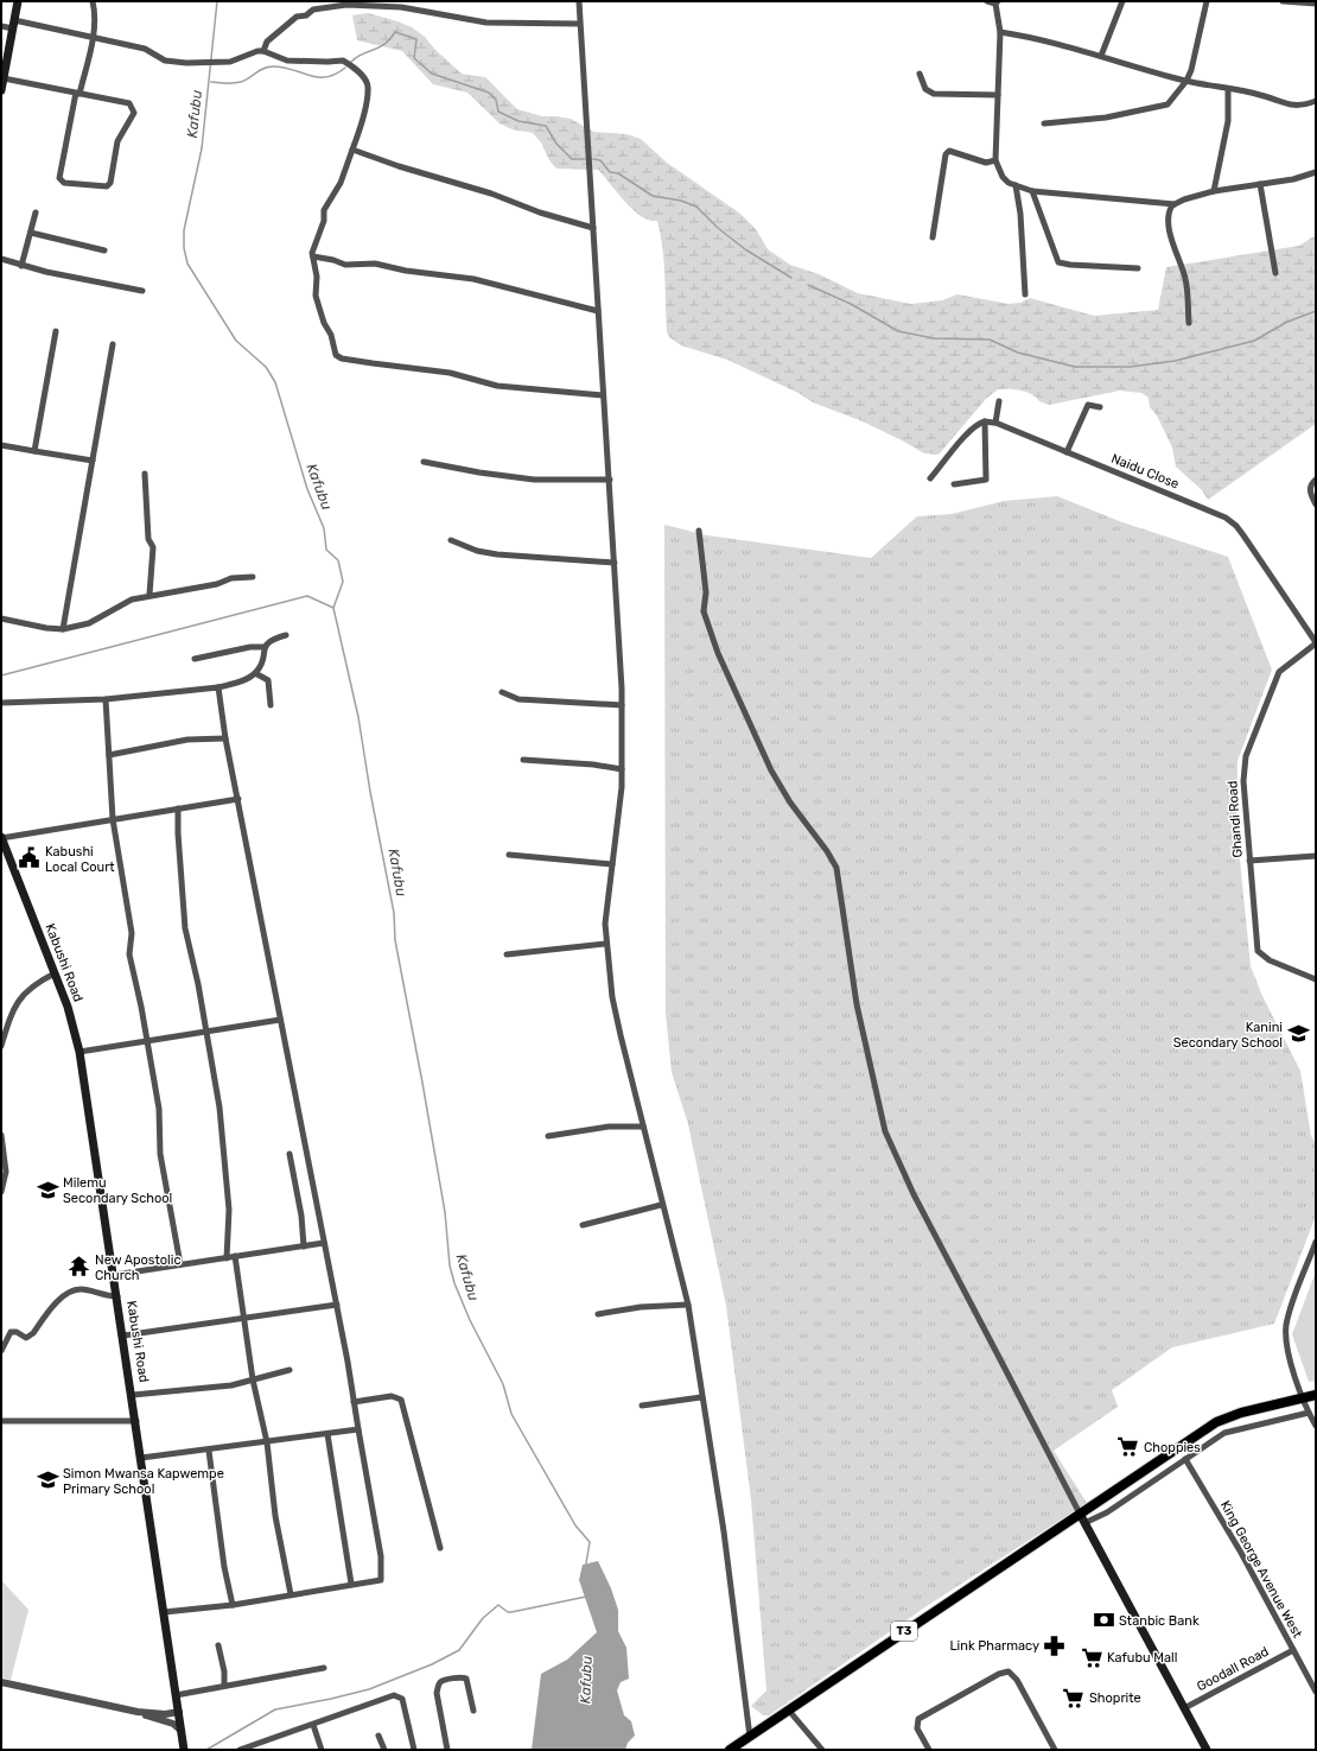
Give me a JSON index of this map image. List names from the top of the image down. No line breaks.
{"streets":{"highway":["T3"],"main road":["Kabushi Road"],"street":["Naidu Close","Ghandi Road","King George Avenue West","Goodall Road"]},"crossings":[["Naidu Close","Ghandi Road"],["King George Avenue West","Goodall Road"]],"water":["Kafubu"],"places":{"public building":["Kabushi Local Court"],"school or university":["Kanini Secondary School","Milemu Secondary School","Simon Mwansa Kapwempe Primary School"],"temple":["New Apostolic Church"],"supermarket":["Choppies","Kafubu Mall","Shoprite"],"bank":["Stanbic Bank"],"pharmacy":["Link Pharmacy"]}}
